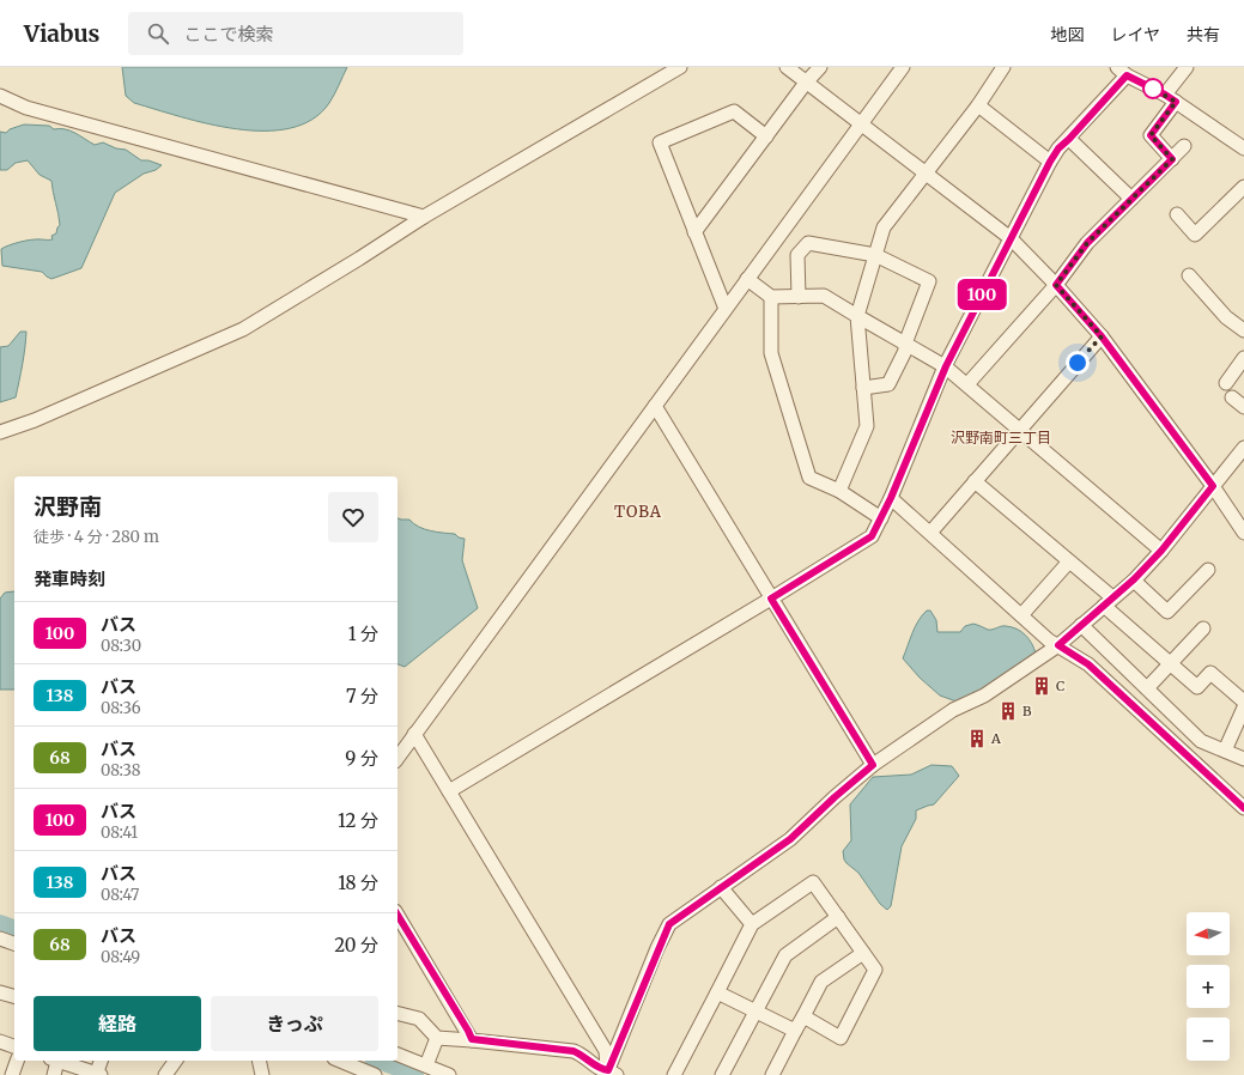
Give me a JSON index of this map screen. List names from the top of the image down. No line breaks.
{"districts":["沢野南町三丁目","TOBA"],"places":{"building":["C","B","A"]},"lines":["bus line 100"],"north":"left","page":{"header":"Viabus","search":"ここで検索","nav":["地図","レイヤ","共有"],"on_map":"100","heading":[["沢野南","徒歩 · 4 分 · 280 m"],"発車時刻"],"list":[{"mark":"100","name":"バス","note":"08:30","value":"1 分"},{"mark":"138","name":"バス","note":"08:36","value":"7 分"},{"mark":"68","name":"バス","note":"08:38","value":"9 分"},{"mark":"100","name":"バス","note":"08:41","value":"12 分"},{"mark":"138","name":"バス","note":"08:47","value":"18 分"},{"mark":"68","name":"バス","note":"08:49","value":"20 分"}],"map_buttons":["+","−"],"buttons":["経路","きっぷ"]}}
